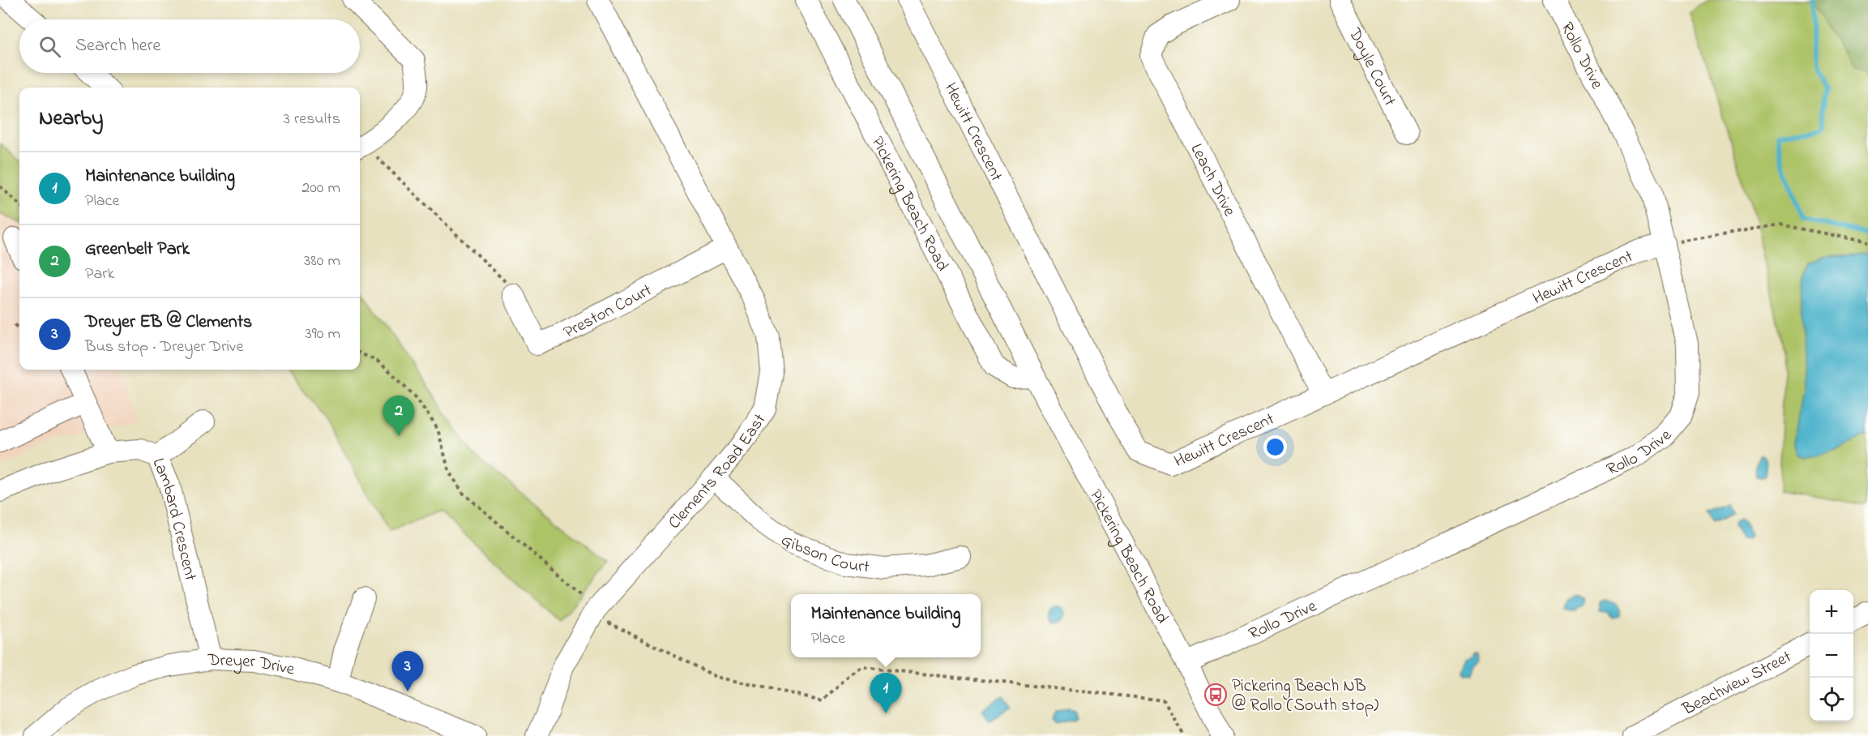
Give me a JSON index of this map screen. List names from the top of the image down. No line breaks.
{"streets":{"street":["Rollo Drive","Doyle Court","Hewitt Crescent","Leach Drive","Pickering Beach Road","Preston Court","Clements Road East","Lambard Crescent","Gibson Court","Dreyer Drive","Beachview Street"]},"crossings":[["Rollo Drive","Hewitt Crescent"],["Rollo Drive","Pickering Beach Road"],["Hewitt Crescent","Leach Drive"],["Preston Court","Clements Road East"],["Clements Road East","Gibson Court"],["Lambard Crescent","Dreyer Drive"]],"places":{"bus stop":["Pickering Beach NB @ Rollo (South stop)"]},"page":{"search":"Search here","heading":["Nearby","3 results"],"list":[{"mark":"1","name":"Maintenance building","note":"Place","value":"200 m"},{"mark":"2","name":"Greenbelt Park","note":"Park","value":"380 m"},{"mark":"3","name":"Dreyer EB @ Clements","note":"Bus stop · Dreyer Drive","value":"390 m"}],"pins":["2","3","1"],"map_buttons":["+","−"],"popup":["Maintenance building","Place"]}}
